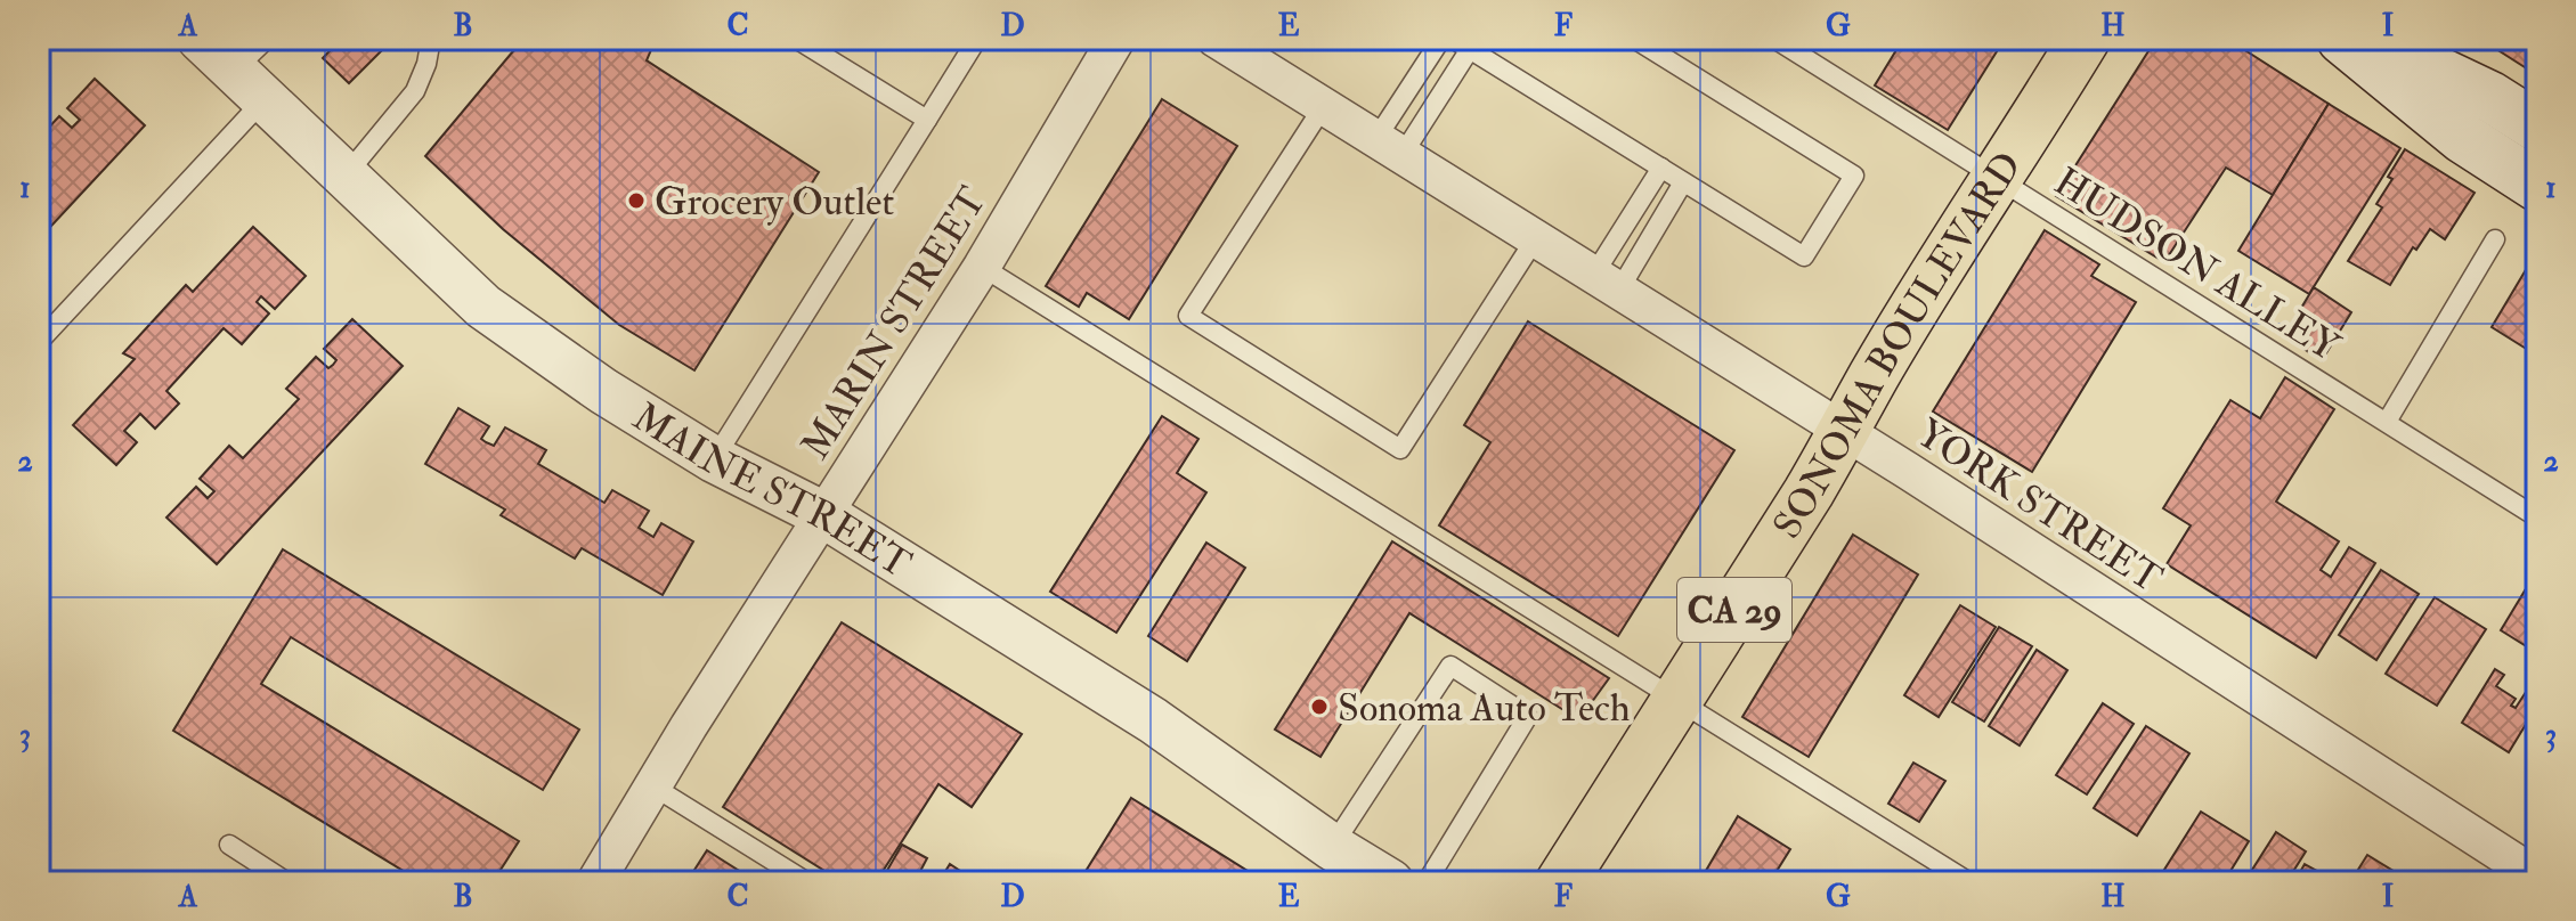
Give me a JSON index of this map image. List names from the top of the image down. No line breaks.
{"streets":{"main road":["SONOMA BOULEVARD","CA 29"],"street":["MARIN STREET","MAINE STREET","YORK STREET"],"lane":["HUDSON ALLEY"]},"crossings":[["HUDSON ALLEY","SONOMA BOULEVARD"],["MARIN STREET","MAINE STREET"],["SONOMA BOULEVARD","YORK STREET"]],"places":["Grocery Outlet","Sonoma Auto Tech"],"grid":{"columns":["A","B","C","D","E","F","G","H","I"],"rows":["1","2","3"]}}
